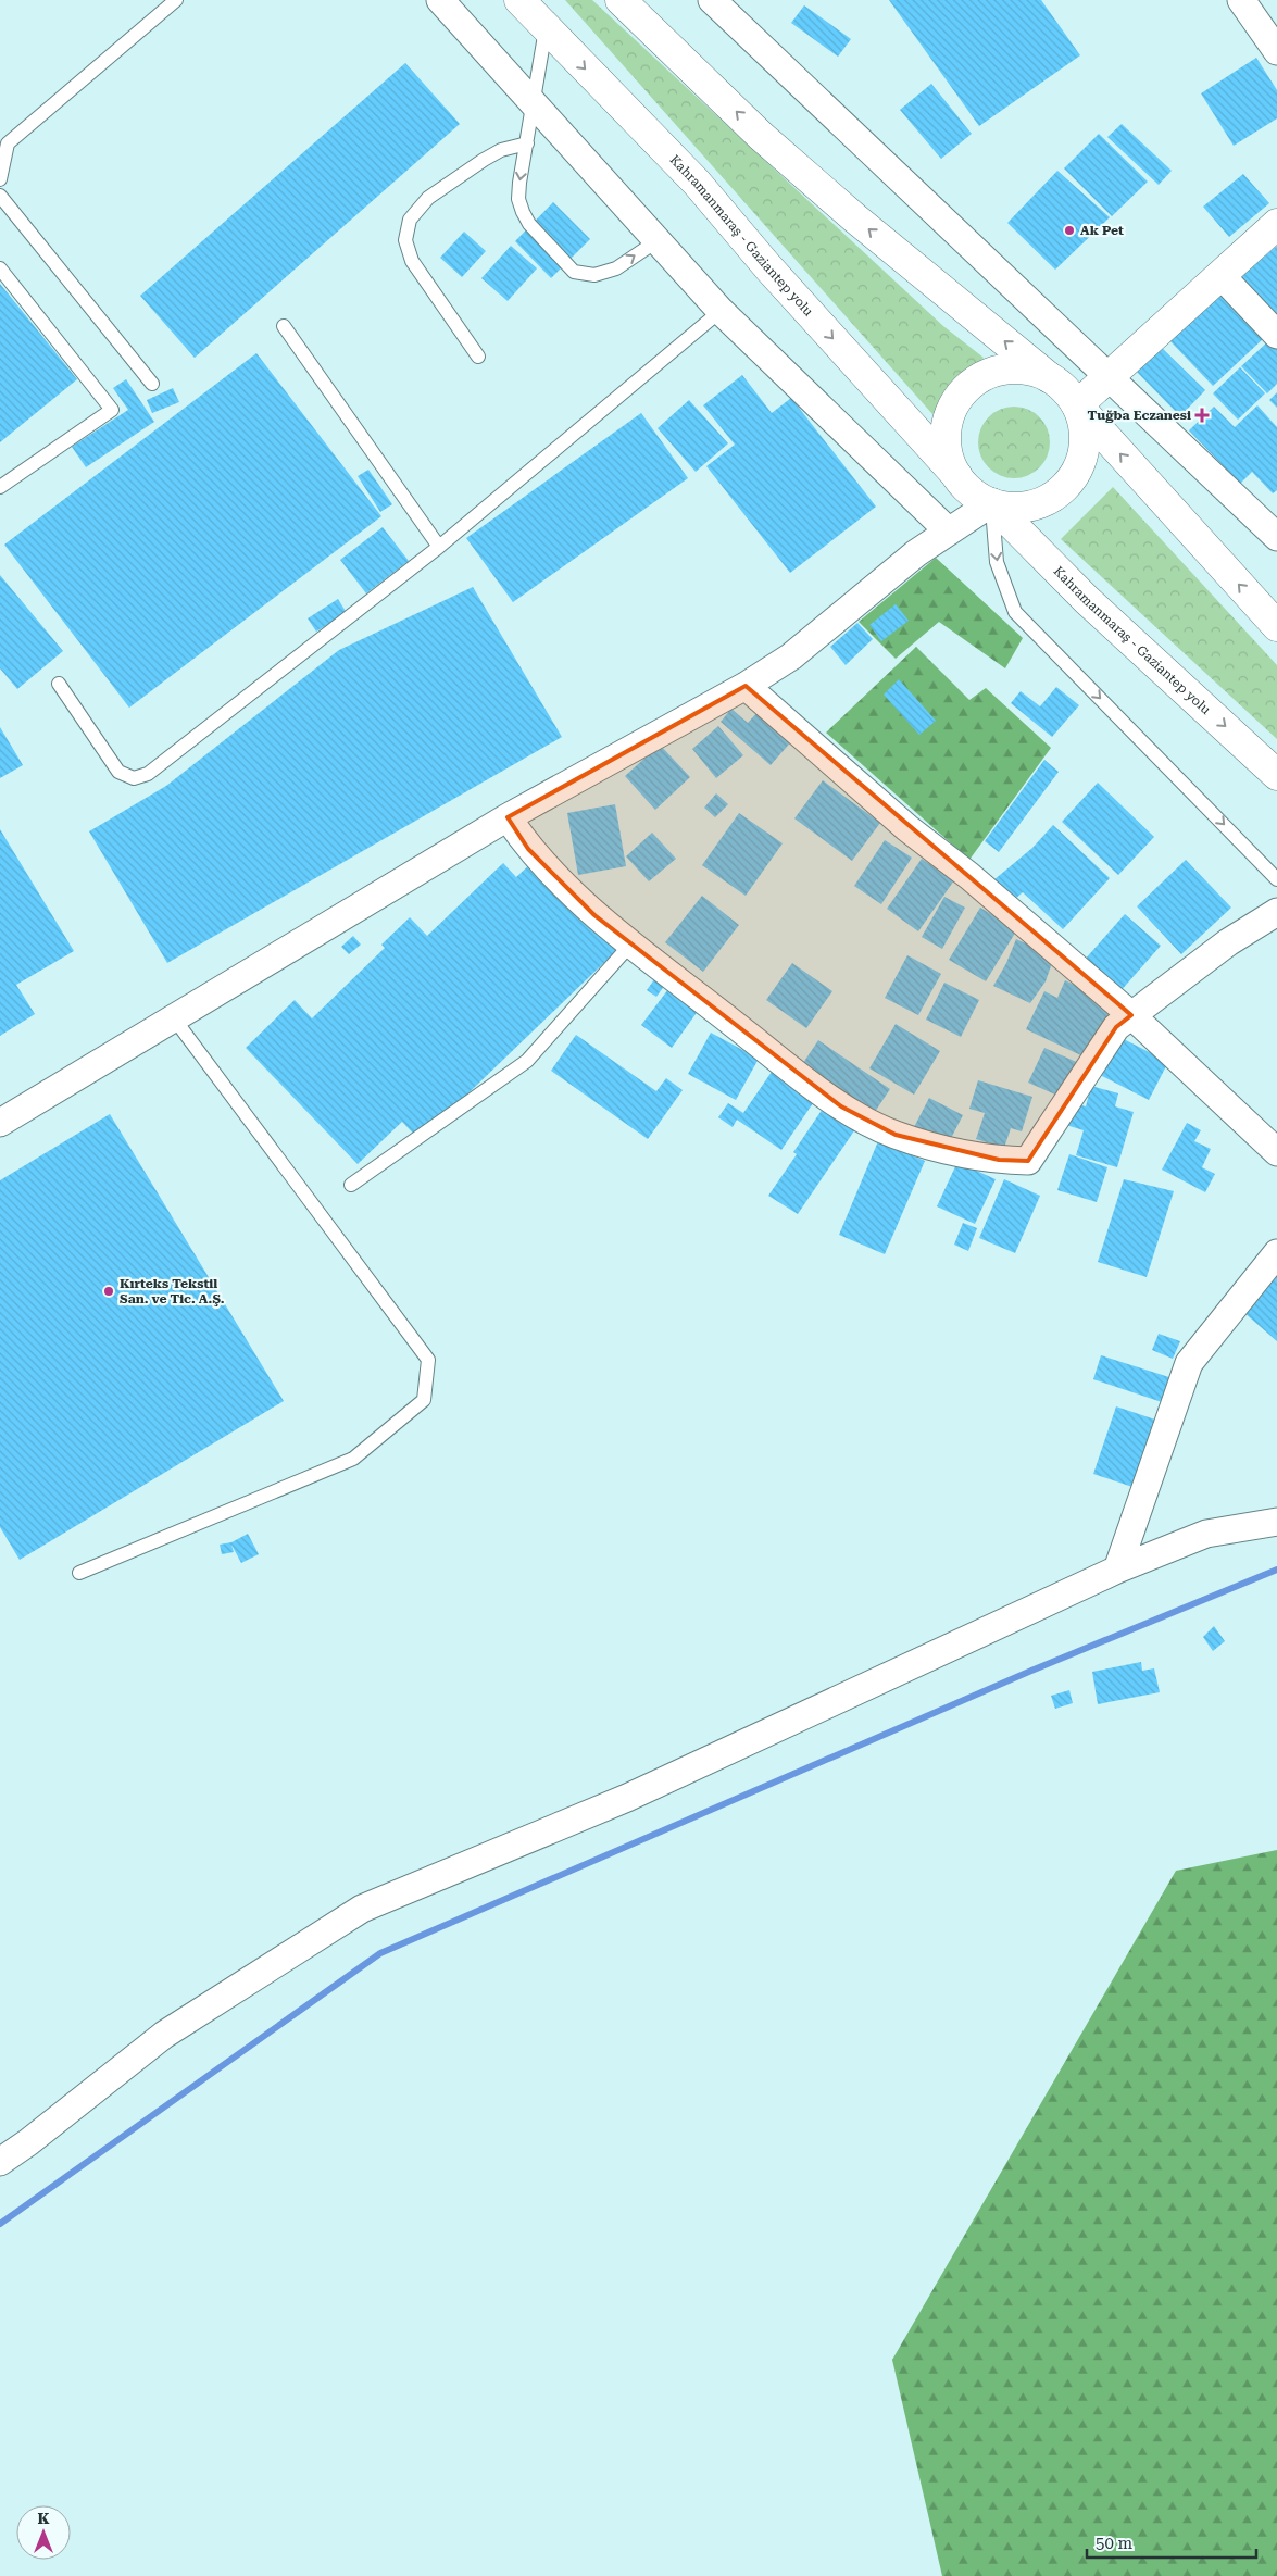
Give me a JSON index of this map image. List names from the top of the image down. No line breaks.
{"streets":{"main road":["Kahramanmaraş - Gaziantep yolu"]},"places":{"other":["Ak Pet","Kırteks Tekstil San. ve Tic. A.Ş."],"health":["Tuğba Eczanesi"]},"scale_bar":"50 m","north":"top"}
